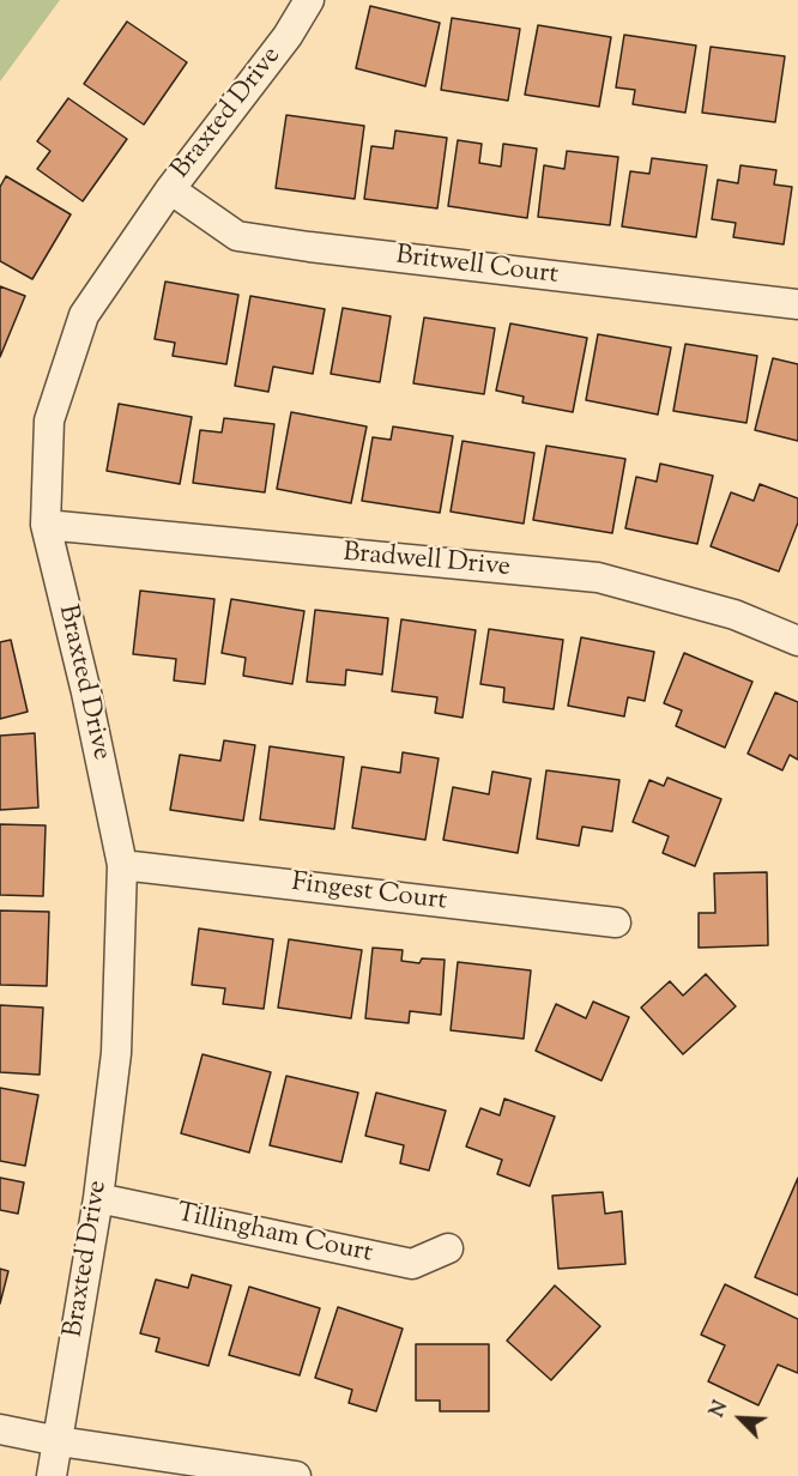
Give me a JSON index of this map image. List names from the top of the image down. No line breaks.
{"streets":{"street":["Braxted Drive","Britwell Court","Bradwell Drive","Fingest Court","Tillingham Court"]},"crossings":[["Braxted Drive","Britwell Court"],["Braxted Drive","Bradwell Drive"],["Braxted Drive","Fingest Court"],["Braxted Drive","Tillingham Court"]],"north":"top left"}
